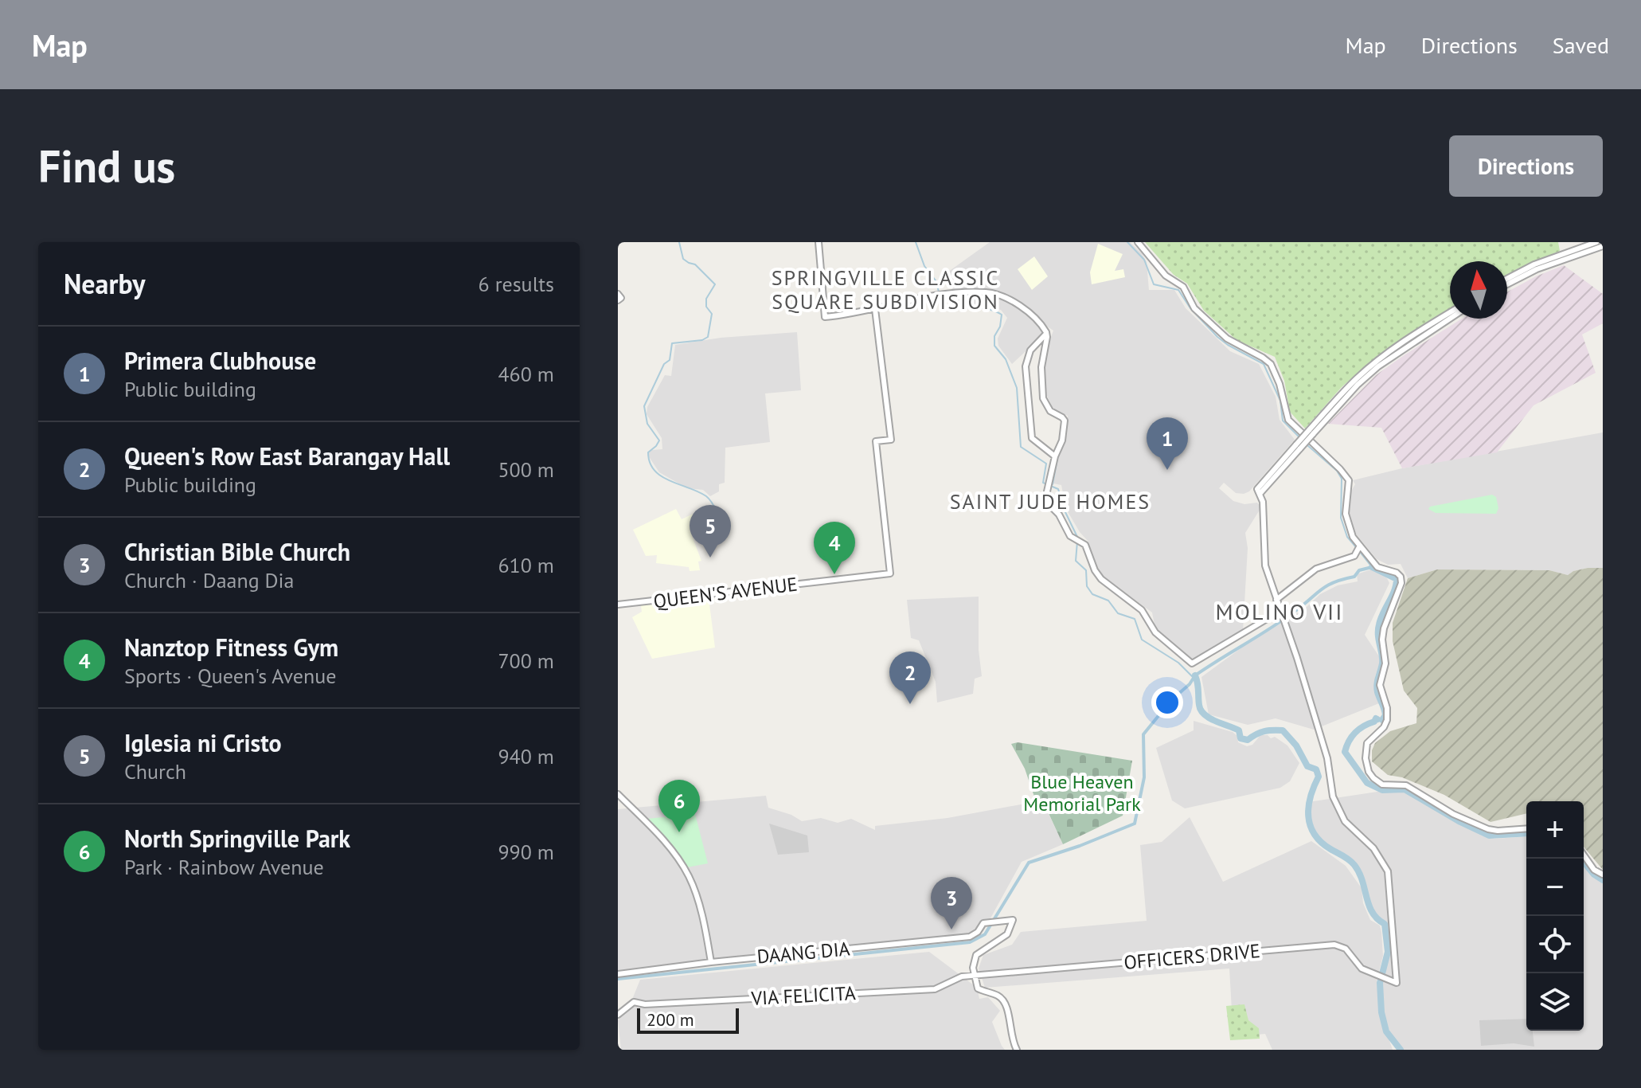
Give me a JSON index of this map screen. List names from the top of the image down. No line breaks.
{"streets":{"street":["QUEEN'S AVENUE","DAANG DIA","OFFICERS DRIVE","VIA FELICITA"]},"crossings":[["DAANG DIA","OFFICERS DRIVE"],["DAANG DIA","VIA FELICITA"],["OFFICERS DRIVE","VIA FELICITA"]],"districts":["SPRINGVILLE CLASSIC SQUARE SUBDIVISION","SAINT JUDE HOMES","MOLINO VII"],"parks":["Blue Heaven Memorial Park"],"scale_bar":"200 m","north":"top","page":{"header":"Map","nav":["Map","Directions","Saved"],"buttons":"Directions","title":"Find us","heading":["Nearby","6 results"],"list":[{"mark":"1","name":"Primera Clubhouse","note":"Public building","value":"460 m"},{"mark":"2","name":"Queen's Row East Barangay Hall","note":"Public building","value":"500 m"},{"mark":"3","name":"Christian Bible Church","note":"Church · Daang Dia","value":"610 m"},{"mark":"4","name":"Nanztop Fitness Gym","note":"Sports · Queen's Avenue","value":"700 m"},{"mark":"5","name":"Iglesia ni Cristo","note":"Church","value":"940 m"},{"mark":"6","name":"North Springville Park","note":"Park · Rainbow Avenue","value":"990 m"}],"pins":["1","5","4","2","6","3"],"map_buttons":["+","−"],"scale":"200 m"}}
